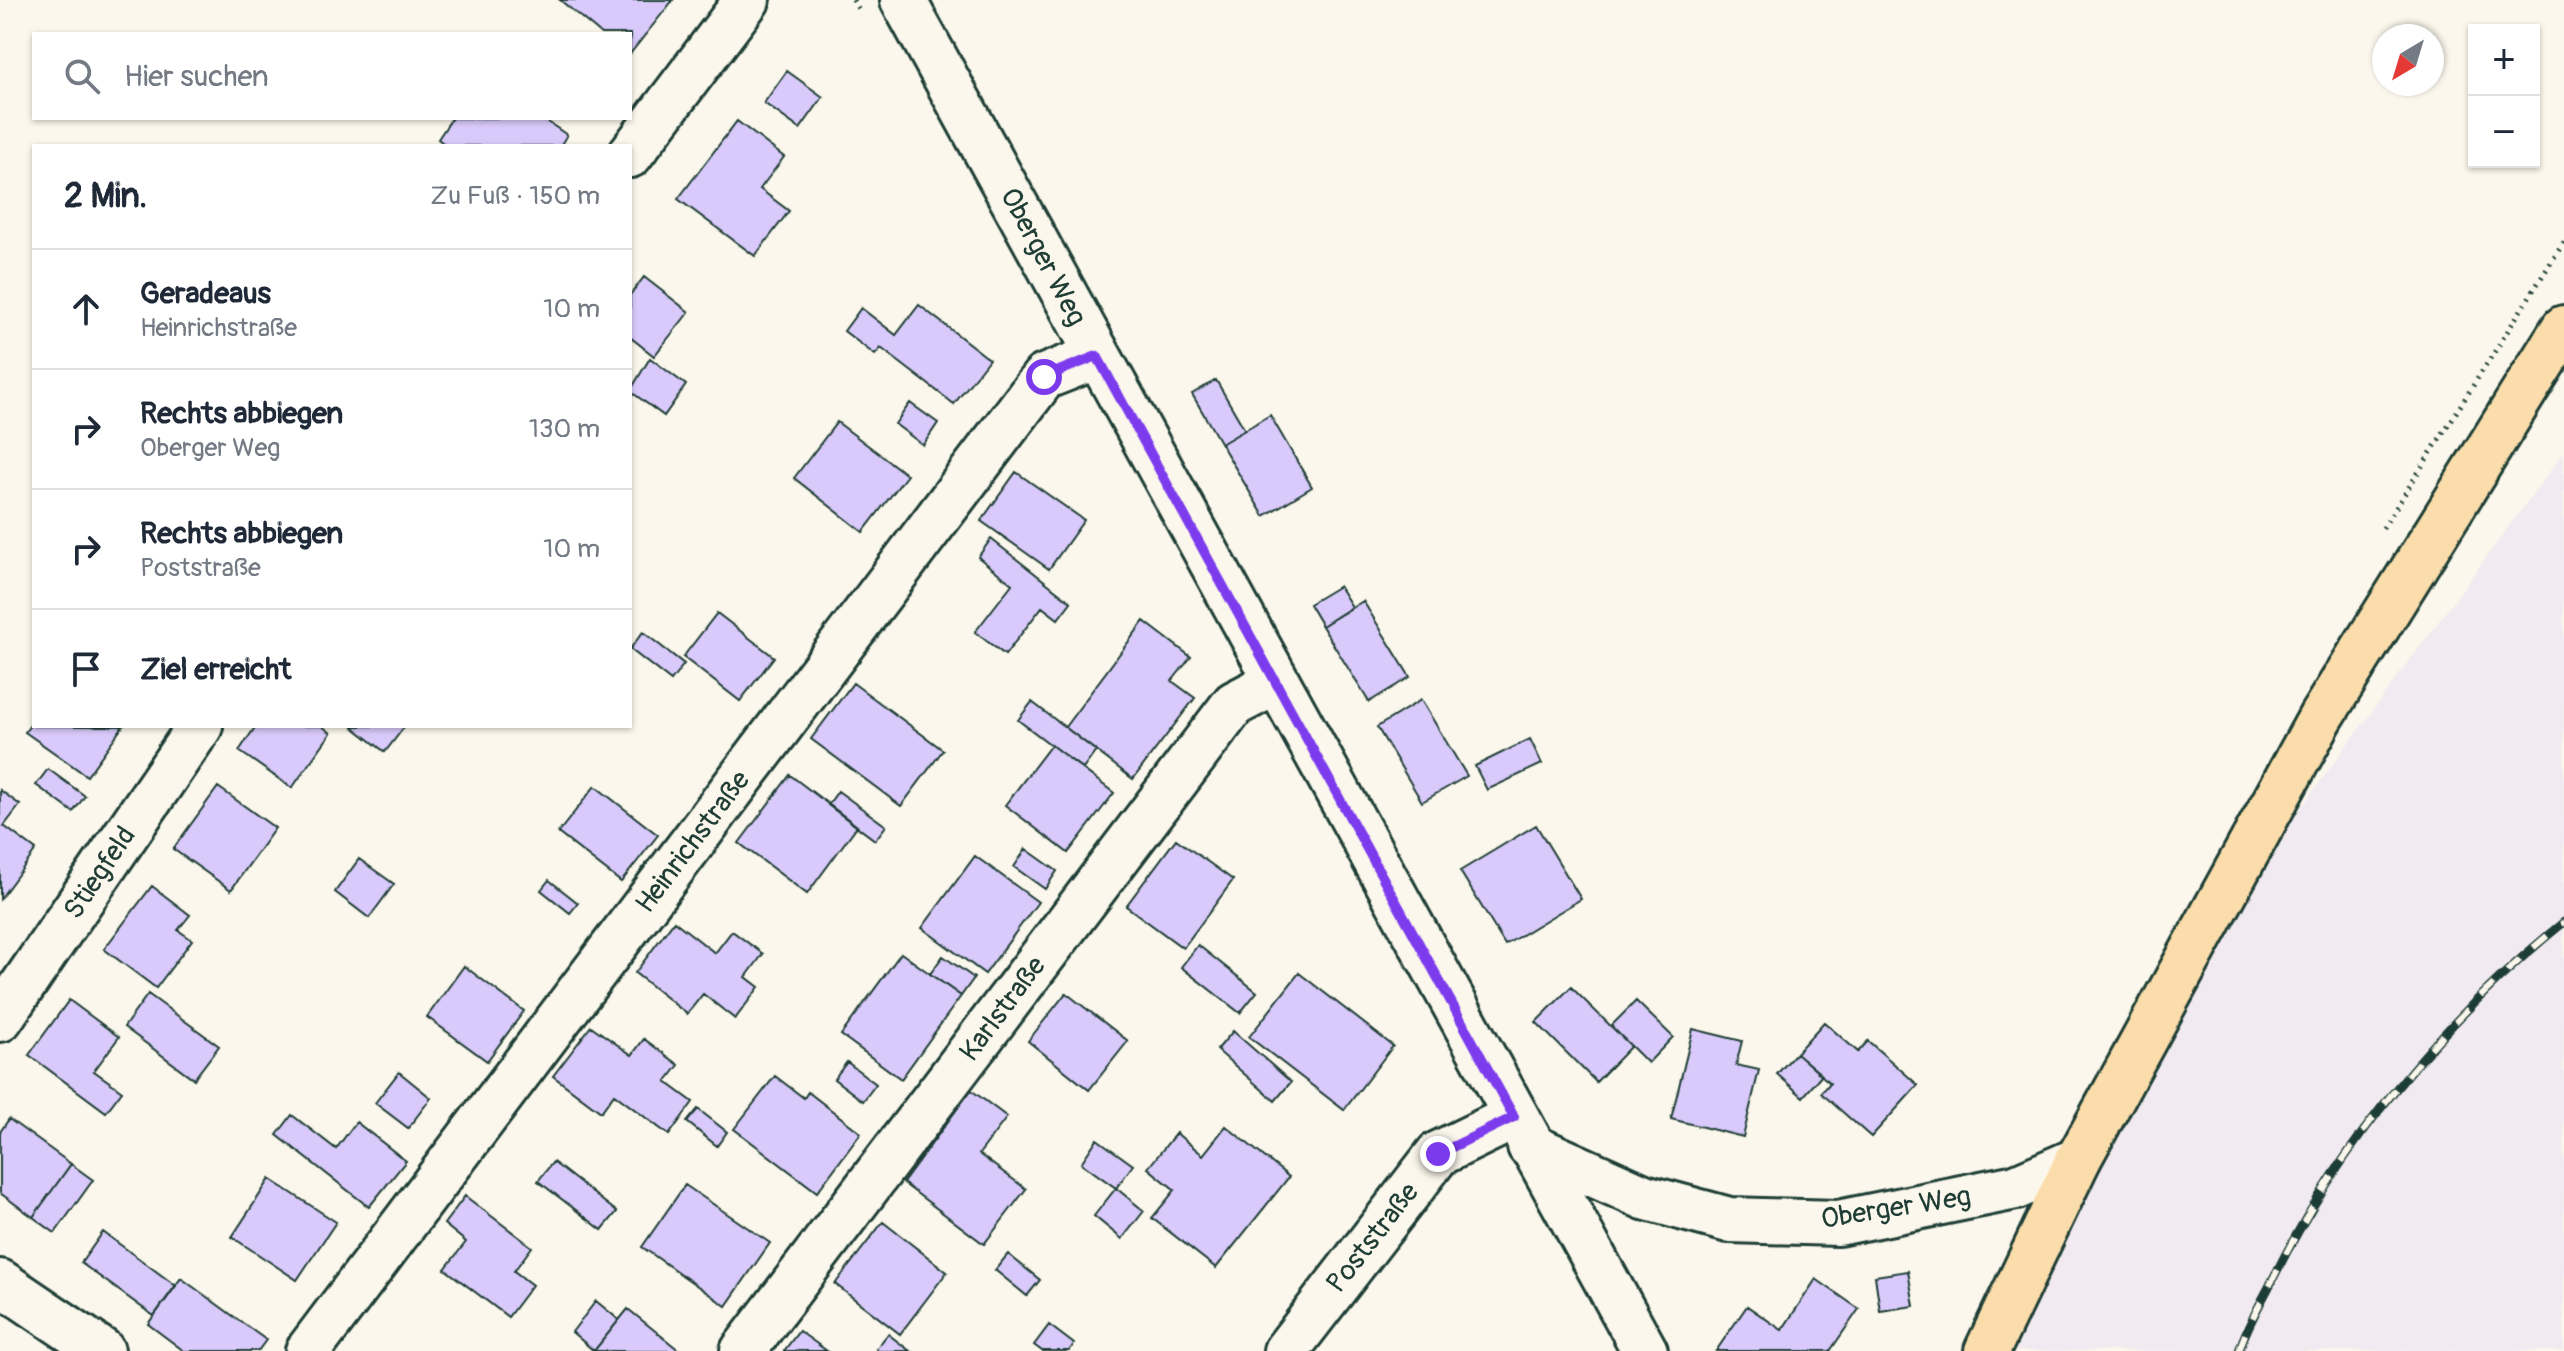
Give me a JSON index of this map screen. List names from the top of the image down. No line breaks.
{"streets":{"street":["Oberger Weg","Heinrichstraße","Stiegfeld","Karlstraße","Poststraße"]},"crossings":[["Oberger Weg","Heinrichstraße"],["Oberger Weg","Karlstraße"],["Oberger Weg","Poststraße"]],"north":"bottom left","page":{"map_buttons":["+","−"],"search":"Hier suchen","heading":["2 Min.","Zu Fuß · 150 m"],"list":[["Geradeaus","Heinrichstraße","10 m"],["Rechts abbiegen","Oberger Weg","130 m"],["Rechts abbiegen","Poststraße","10 m"],"Ziel erreicht"]}}
